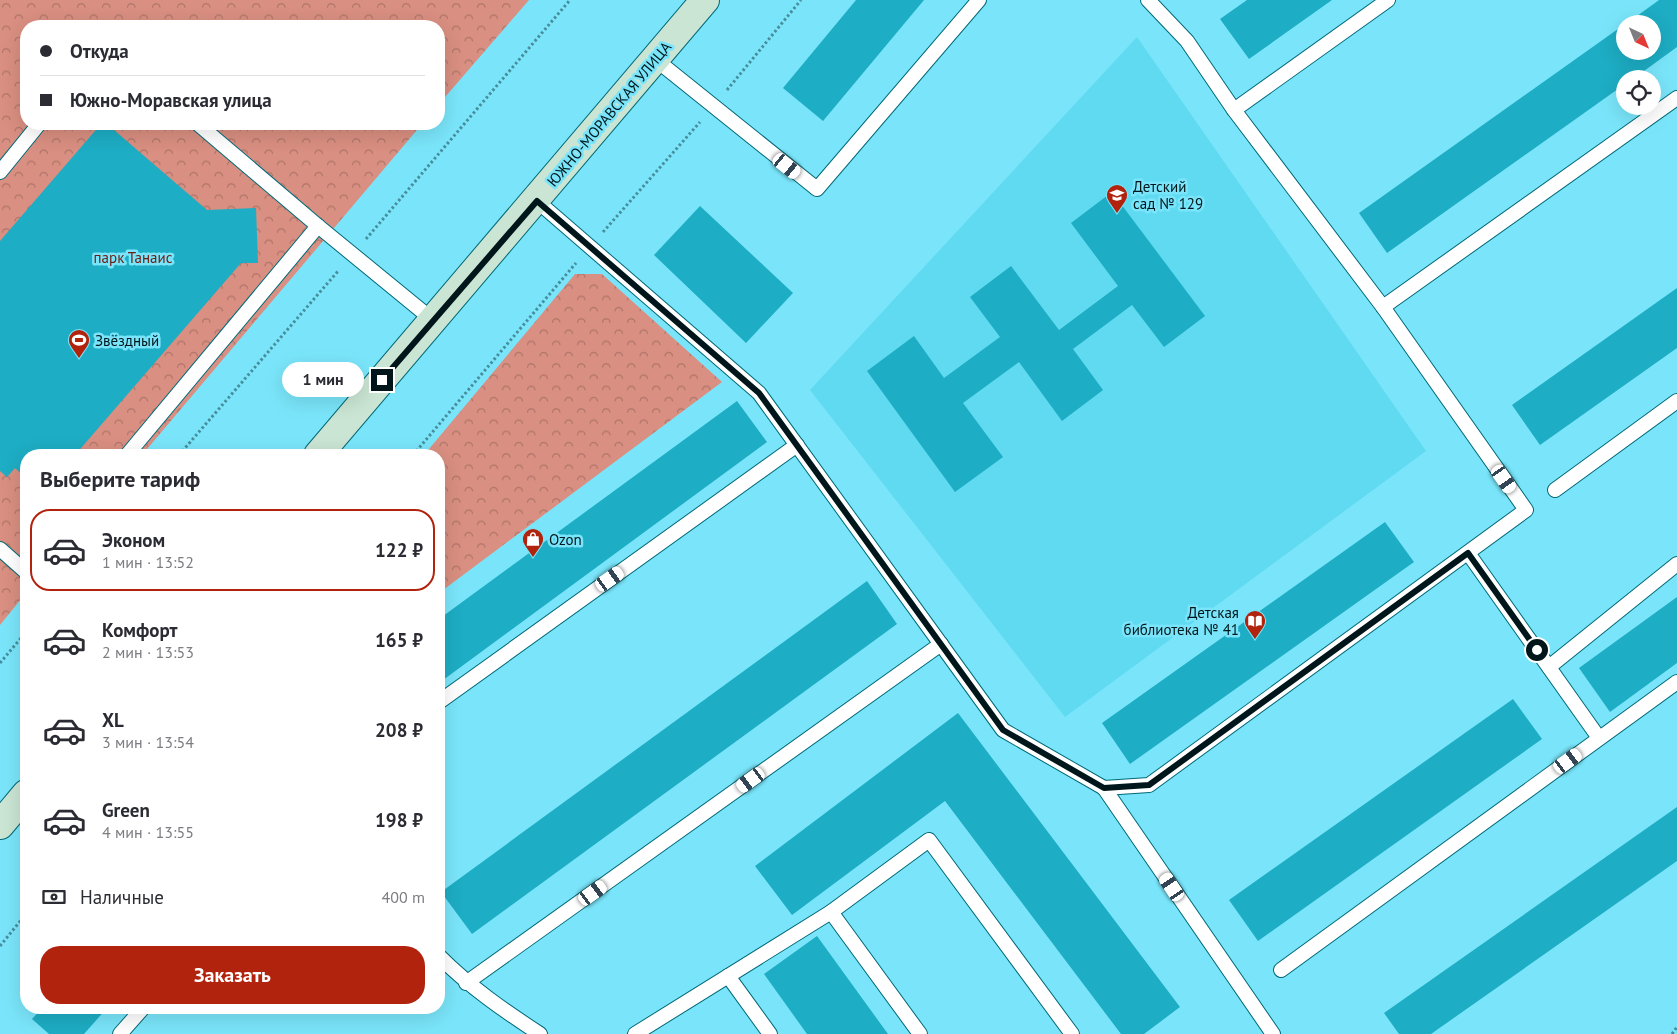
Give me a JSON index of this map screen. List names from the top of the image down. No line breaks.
{"streets":{"main road":["ЮЖНО-МОРАВСКАЯ УЛИЦА"]},"parks":["парк Танаис"],"places":{"school or university":["Детский сад № 129"],"sports":["Звёздный"],"shop":["Ozon"],"library":["Детская библиотека № 41"]},"north":"bottom right","page":{"banner":["Откуда","Южно-Моравская улица"],"bubble":"1 мин","heading":"Выберите тариф","list":[{"name":"Эконом","note":"1 мин · 13:52","value":"122 ₽"},{"name":"Комфорт","note":"2 мин · 13:53","value":"165 ₽"},{"name":"XL","note":"3 мин · 13:54","value":"208 ₽"},{"name":"Green","note":"4 мин · 13:55","value":"198 ₽"}],"pay":["Наличные","400 m"],"buttons":"Заказать"}}
